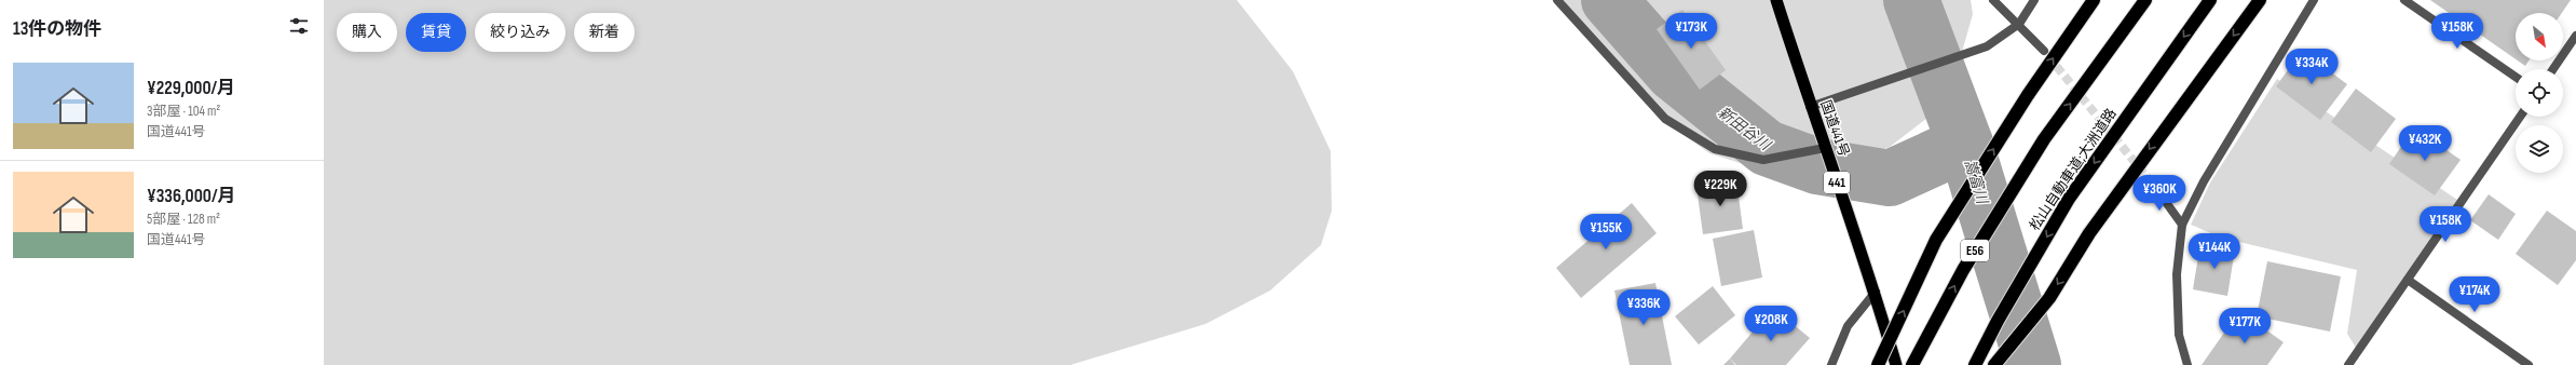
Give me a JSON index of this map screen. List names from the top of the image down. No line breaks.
{"streets":{"highway":["国道441号","松山自動車道;大洲道路","441","E56"]},"water":["新田谷川","嵩富川"],"north":"bottom right","page":{"heading":"13件の物件","price":["¥173K","¥158K","¥334K","¥432K","¥229K","¥360K","¥158K","¥155K","¥144K","¥174K","¥336K","¥208K","¥177K"],"chip":["購入","賃貸","絞り込み","新着"],"list":[{"name":"¥229,000/月","note":"3部屋 · 104 m² · 国道441号"},{"name":"¥336,000/月","note":"5部屋 · 128 m² · 国道441号"}]}}
